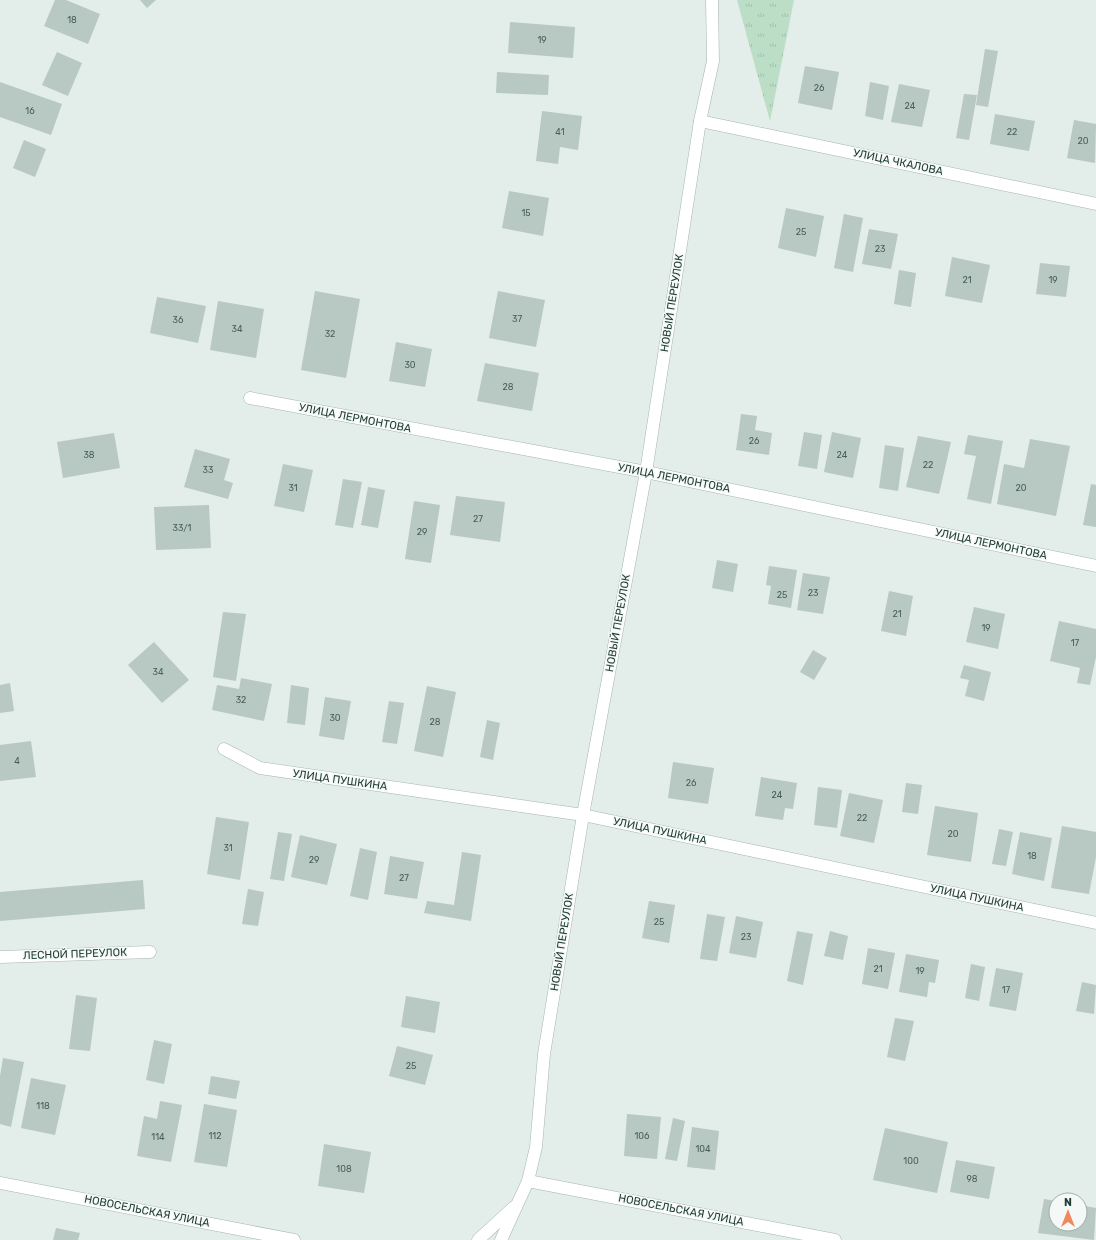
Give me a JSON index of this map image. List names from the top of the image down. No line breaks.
{"streets":{"street":["УЛИЦА ЧКАЛОВА","НОВЫЙ ПЕРЕУЛОК","УЛИЦА ЛЕРМОНТОВА","УЛИЦА ПУШКИНА","ЛЕСНОЙ ПЕРЕУЛОК","НОВОСЕЛЬСКАЯ УЛИЦА"]},"crossings":[["УЛИЦА ЧКАЛОВА","НОВЫЙ ПЕРЕУЛОК"],["НОВЫЙ ПЕРЕУЛОК","УЛИЦА ЛЕРМОНТОВА"],["НОВЫЙ ПЕРЕУЛОК","УЛИЦА ПУШКИНА"],["НОВЫЙ ПЕРЕУЛОК","НОВОСЕЛЬСКАЯ УЛИЦА"]],"house_numbers":["18","19","26","24","16","41","22","20","15","25","23","21","19","37","36","34","32","30","28","26","38","24","22","33","31","20","27","33/1","29","23","25","21","19","17","34","32","30","28","4","26","24","22","20","31","18","29","27","25","23","21","19","17","25","118","112","106","114","104","100","108","98"],"north":"top"}
